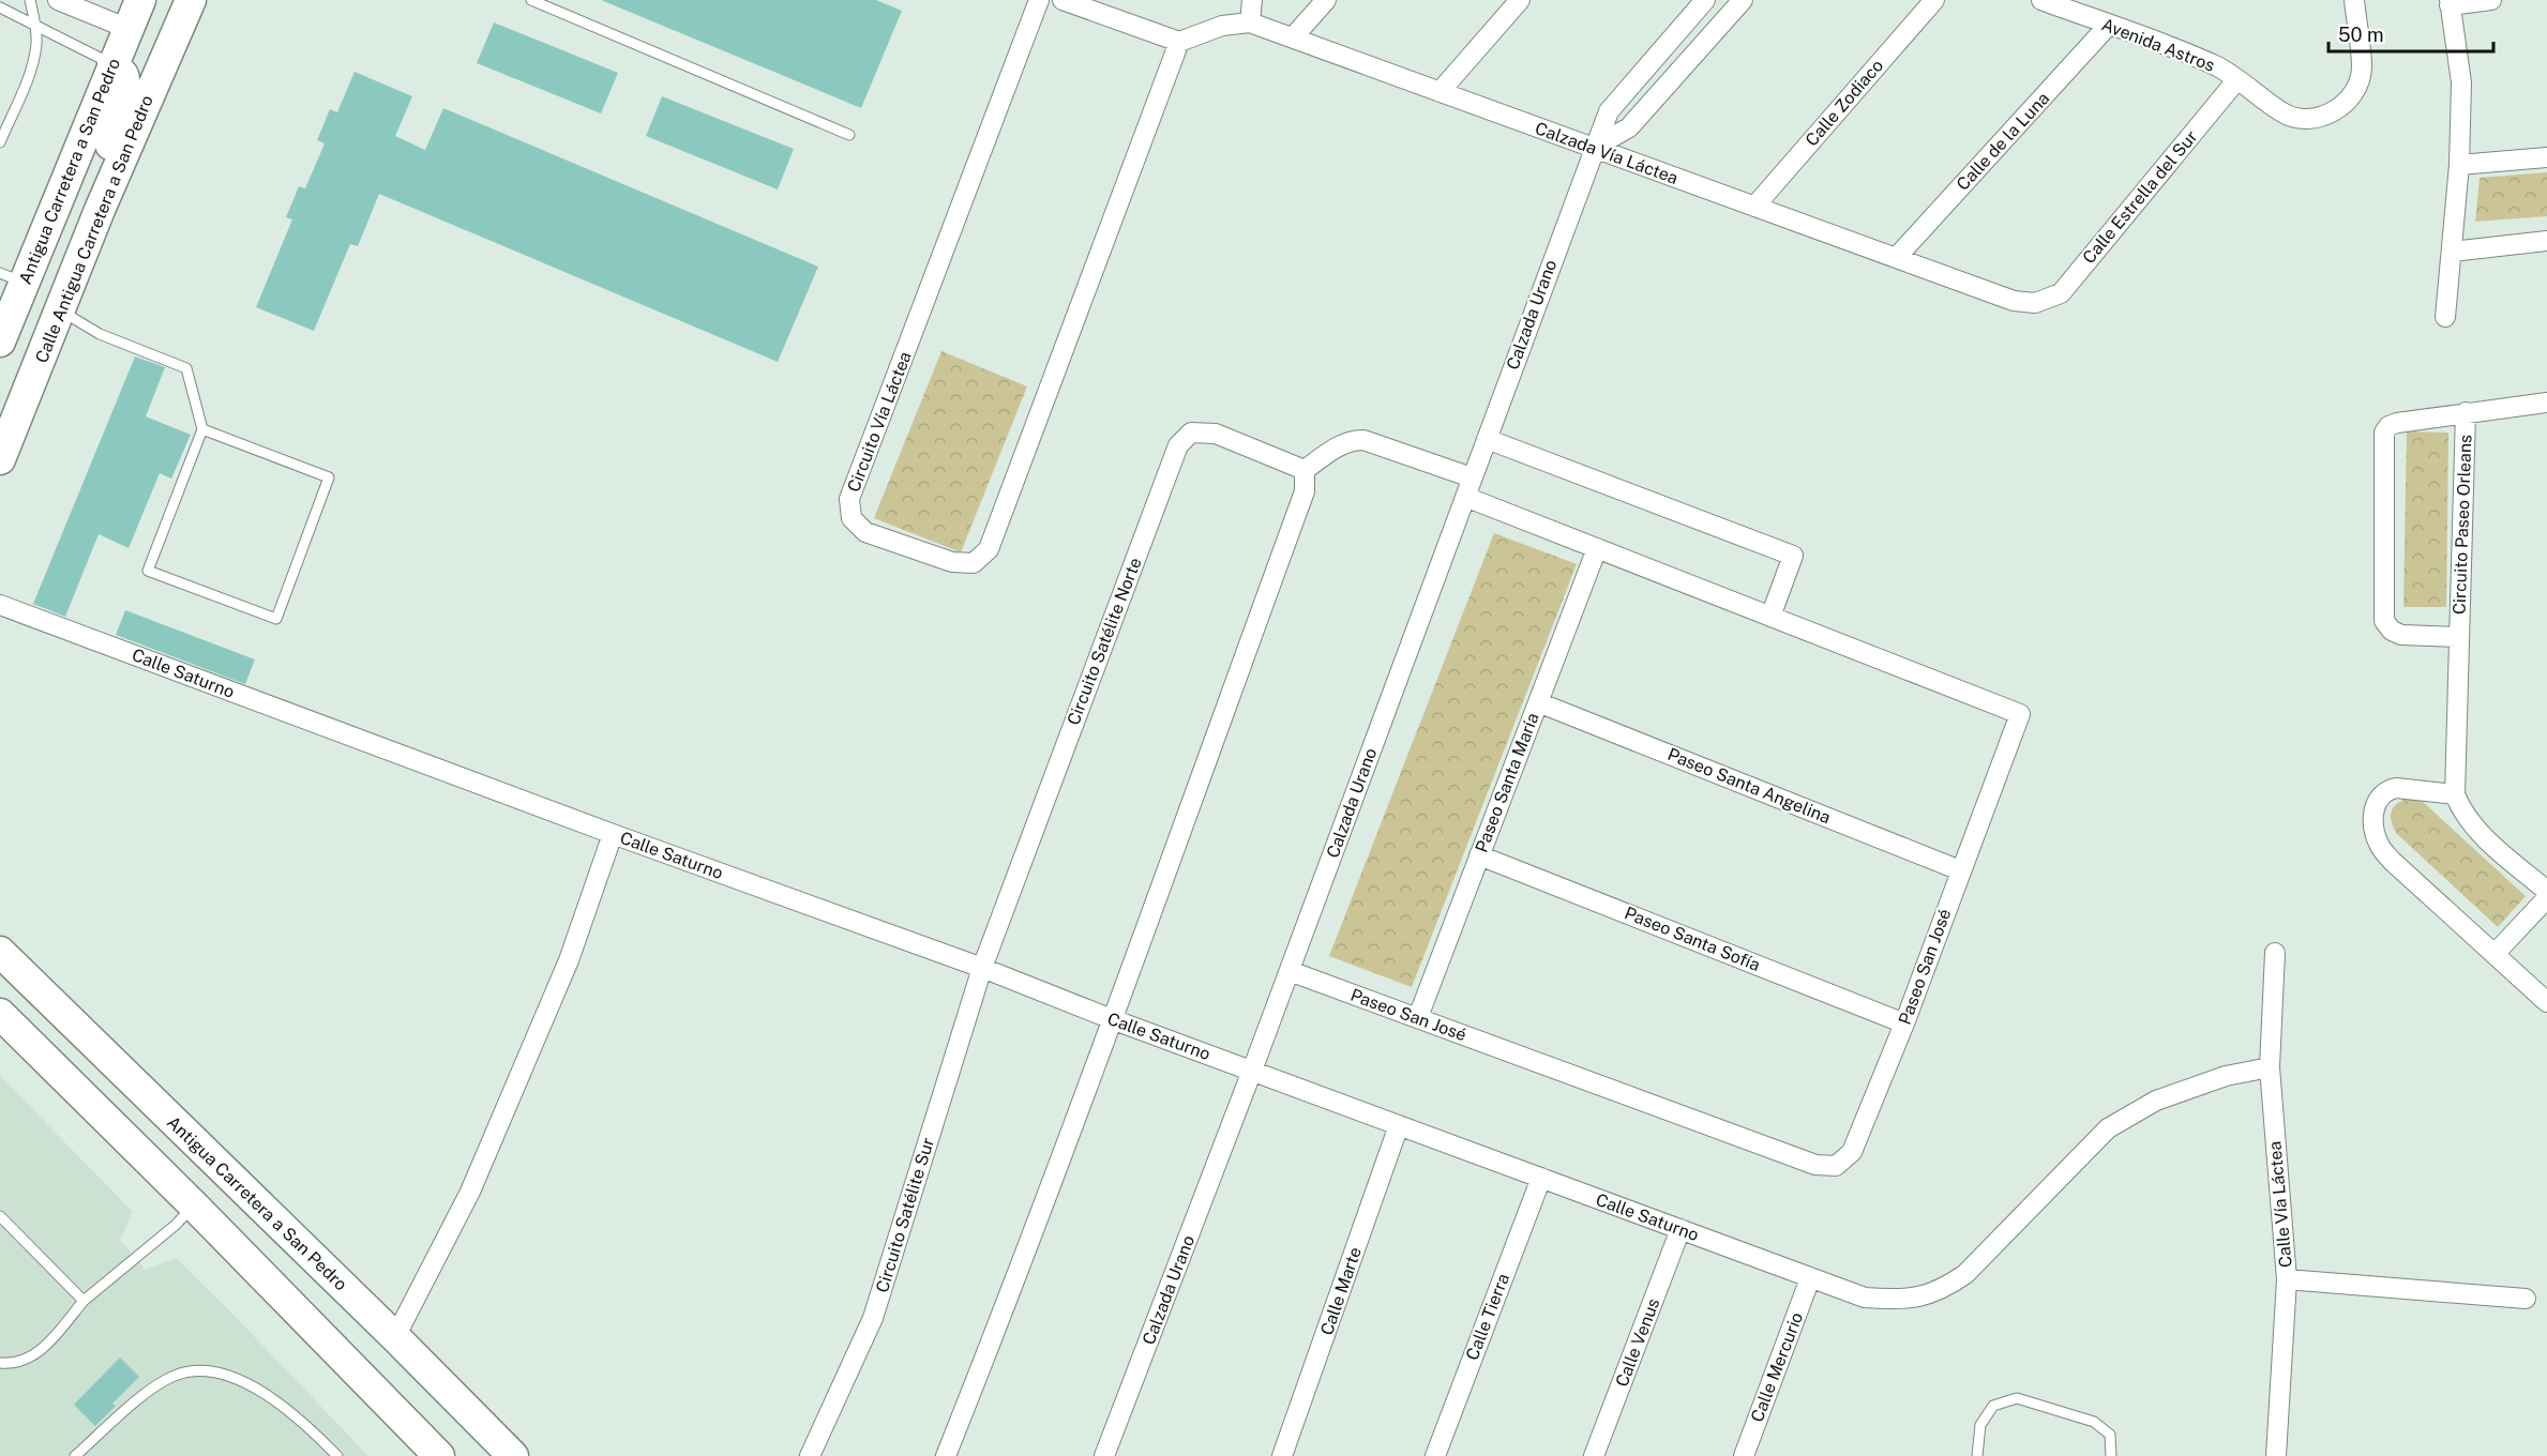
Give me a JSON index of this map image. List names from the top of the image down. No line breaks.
{"streets":{"main road":["Antigua Carretera a San Pedro","Calle Antigua Carretera a San Pedro"],"street":["Avenida Astros","Calle Zodiaco","Calle de la Luna","Calzada Vía Láctea","Calle Estrella del Sur","Calzada Urano","Circuito Vía Láctea","Circuito Paseo Orleans","Circuito Satélite Norte","Calle Saturno","Paseo Santa María","Paseo Santa Angelina","Paseo Santa Sofía","Paseo San José","Calle Vía Láctea","Circuito Satélite Sur","Calle Marte","Calle Tierra","Calle Venus","Calle Mercurio"]},"crossings":[["Avenida Astros","Calle de la Luna"],["Avenida Astros","Calle Estrella del Sur"],["Calle Zodiaco","Calzada Vía Láctea"],["Calle de la Luna","Calzada Vía Láctea"],["Calzada Vía Láctea","Calle Estrella del Sur"],["Calzada Vía Láctea","Calzada Urano"],["Calzada Vía Láctea","Circuito Vía Láctea"],["Calzada Urano","Calle Saturno"],["Calzada Urano","Paseo San José"],["Circuito Satélite Norte","Calle Saturno"],["Circuito Satélite Norte","Circuito Satélite Sur"],["Calle Saturno","Calle Vía Láctea"],["Calle Saturno","Circuito Satélite Sur"],["Calle Saturno","Calle Marte"],["Calle Saturno","Calle Tierra"],["Calle Saturno","Calle Venus"],["Calle Saturno","Calle Mercurio"],["Paseo Santa María","Paseo Santa Angelina"],["Paseo Santa María","Paseo Santa Sofía"],["Paseo Santa María","Paseo San José"],["Paseo Santa Angelina","Paseo San José"],["Paseo Santa Sofía","Paseo San José"]],"scale_bar":"50 m"}
